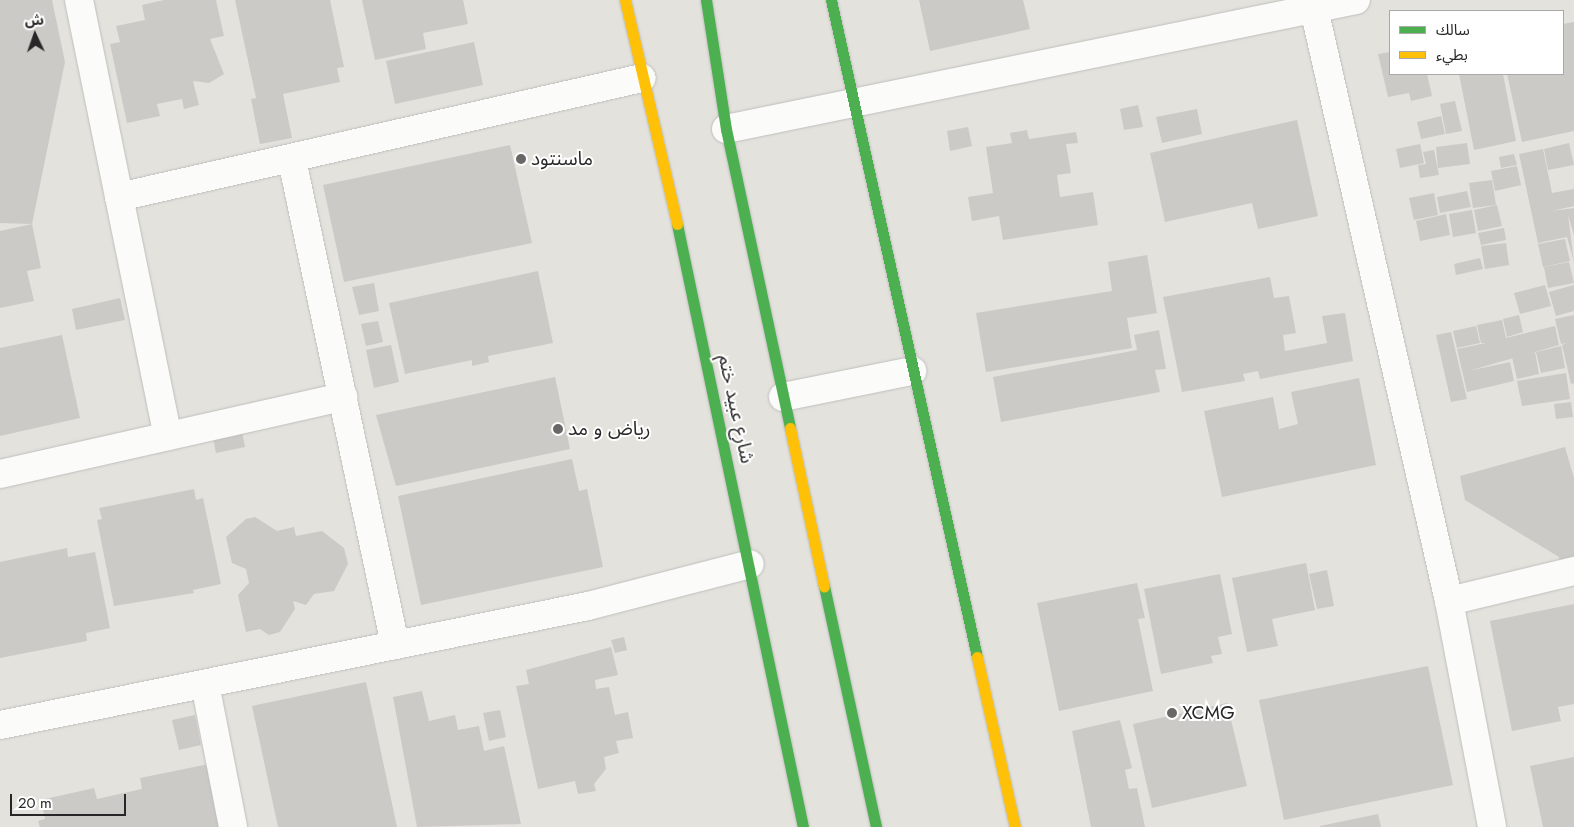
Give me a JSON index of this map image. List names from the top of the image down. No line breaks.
{"streets":{"main road":["شارع عبيد ختم"]},"places":["ماسنتود","رياض و مد","XCMG"],"legend":["سالك","بطيء"],"scale_bar":"20 m","north":"top"}
